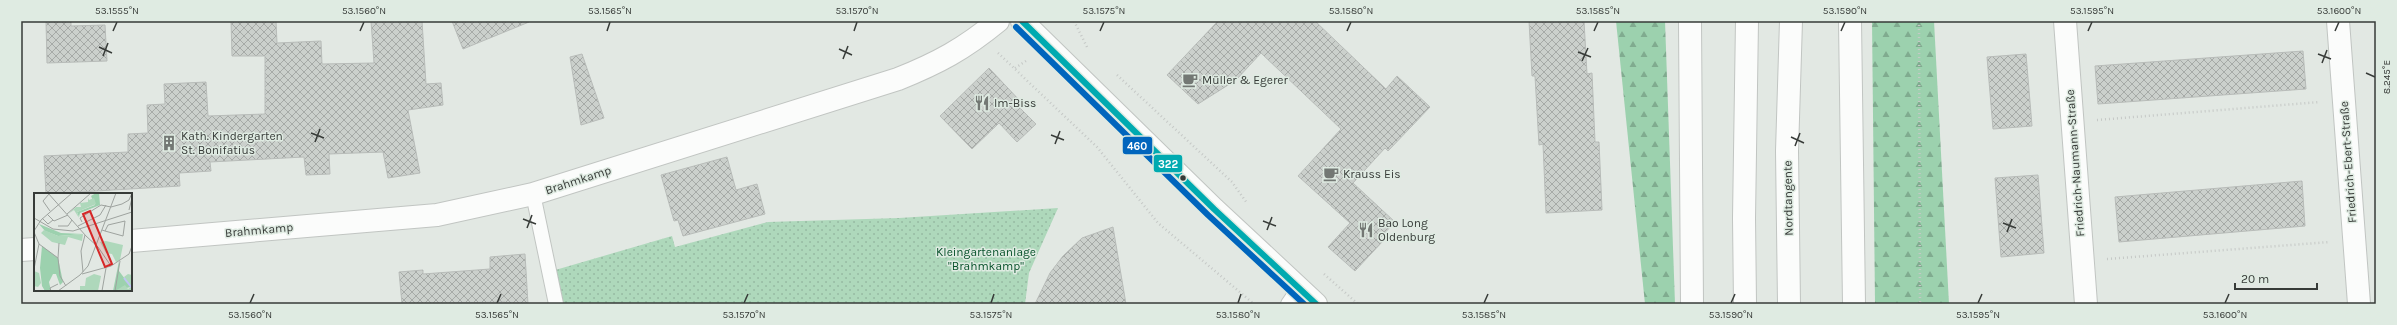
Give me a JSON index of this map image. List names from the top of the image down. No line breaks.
{"streets":{"main road":["Friedrich-Ebert-Straße","Friedrich-Naumann-Straße","Brahmkamp","Nordtangente"]},"parks":["Kleingartenanlage \"Brahmkamp\""],"places":{"cafe":["Müller & Egerer","Krauss Eis"],"restaurant":["Im-Biss","Bao Long Oldenburg"],"building":["Kath. Kindergarten St. Bonifatius"]},"lines":["transit line 322","transit line 460"],"scale_bar":"20 m","coordinates":["53.1555°N","53.1560°N","53.1565°N","53.1570°N","53.1575°N","53.1580°N","53.1585°N","53.1590°N","53.1595°N","53.1600°N","8.245°E"]}
